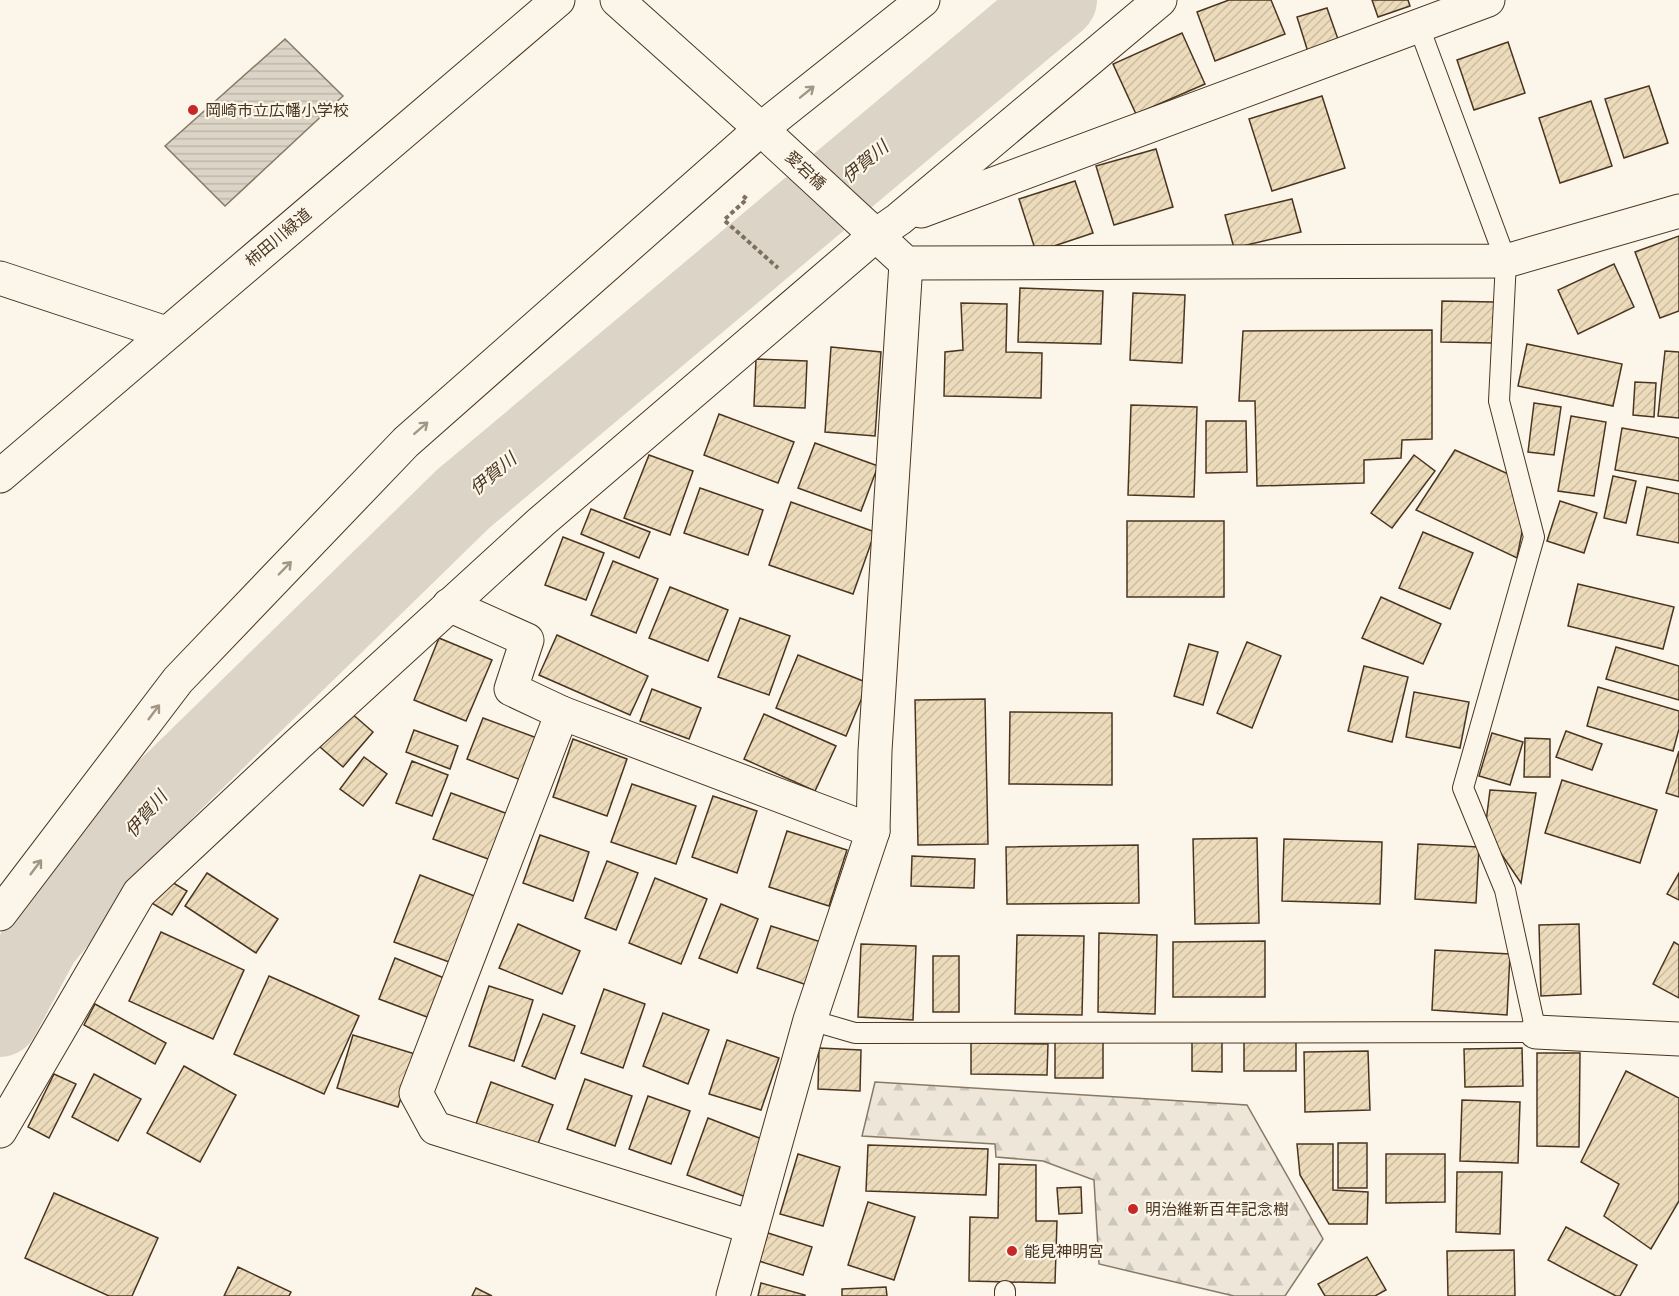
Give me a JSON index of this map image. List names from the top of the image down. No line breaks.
{"streets":{"street":["愛宕橋","柿田川緑道"]},"water":["伊賀川"],"places":["岡崎市立広幡小学校","明治維新百年記念樹","能見神明宮"]}
